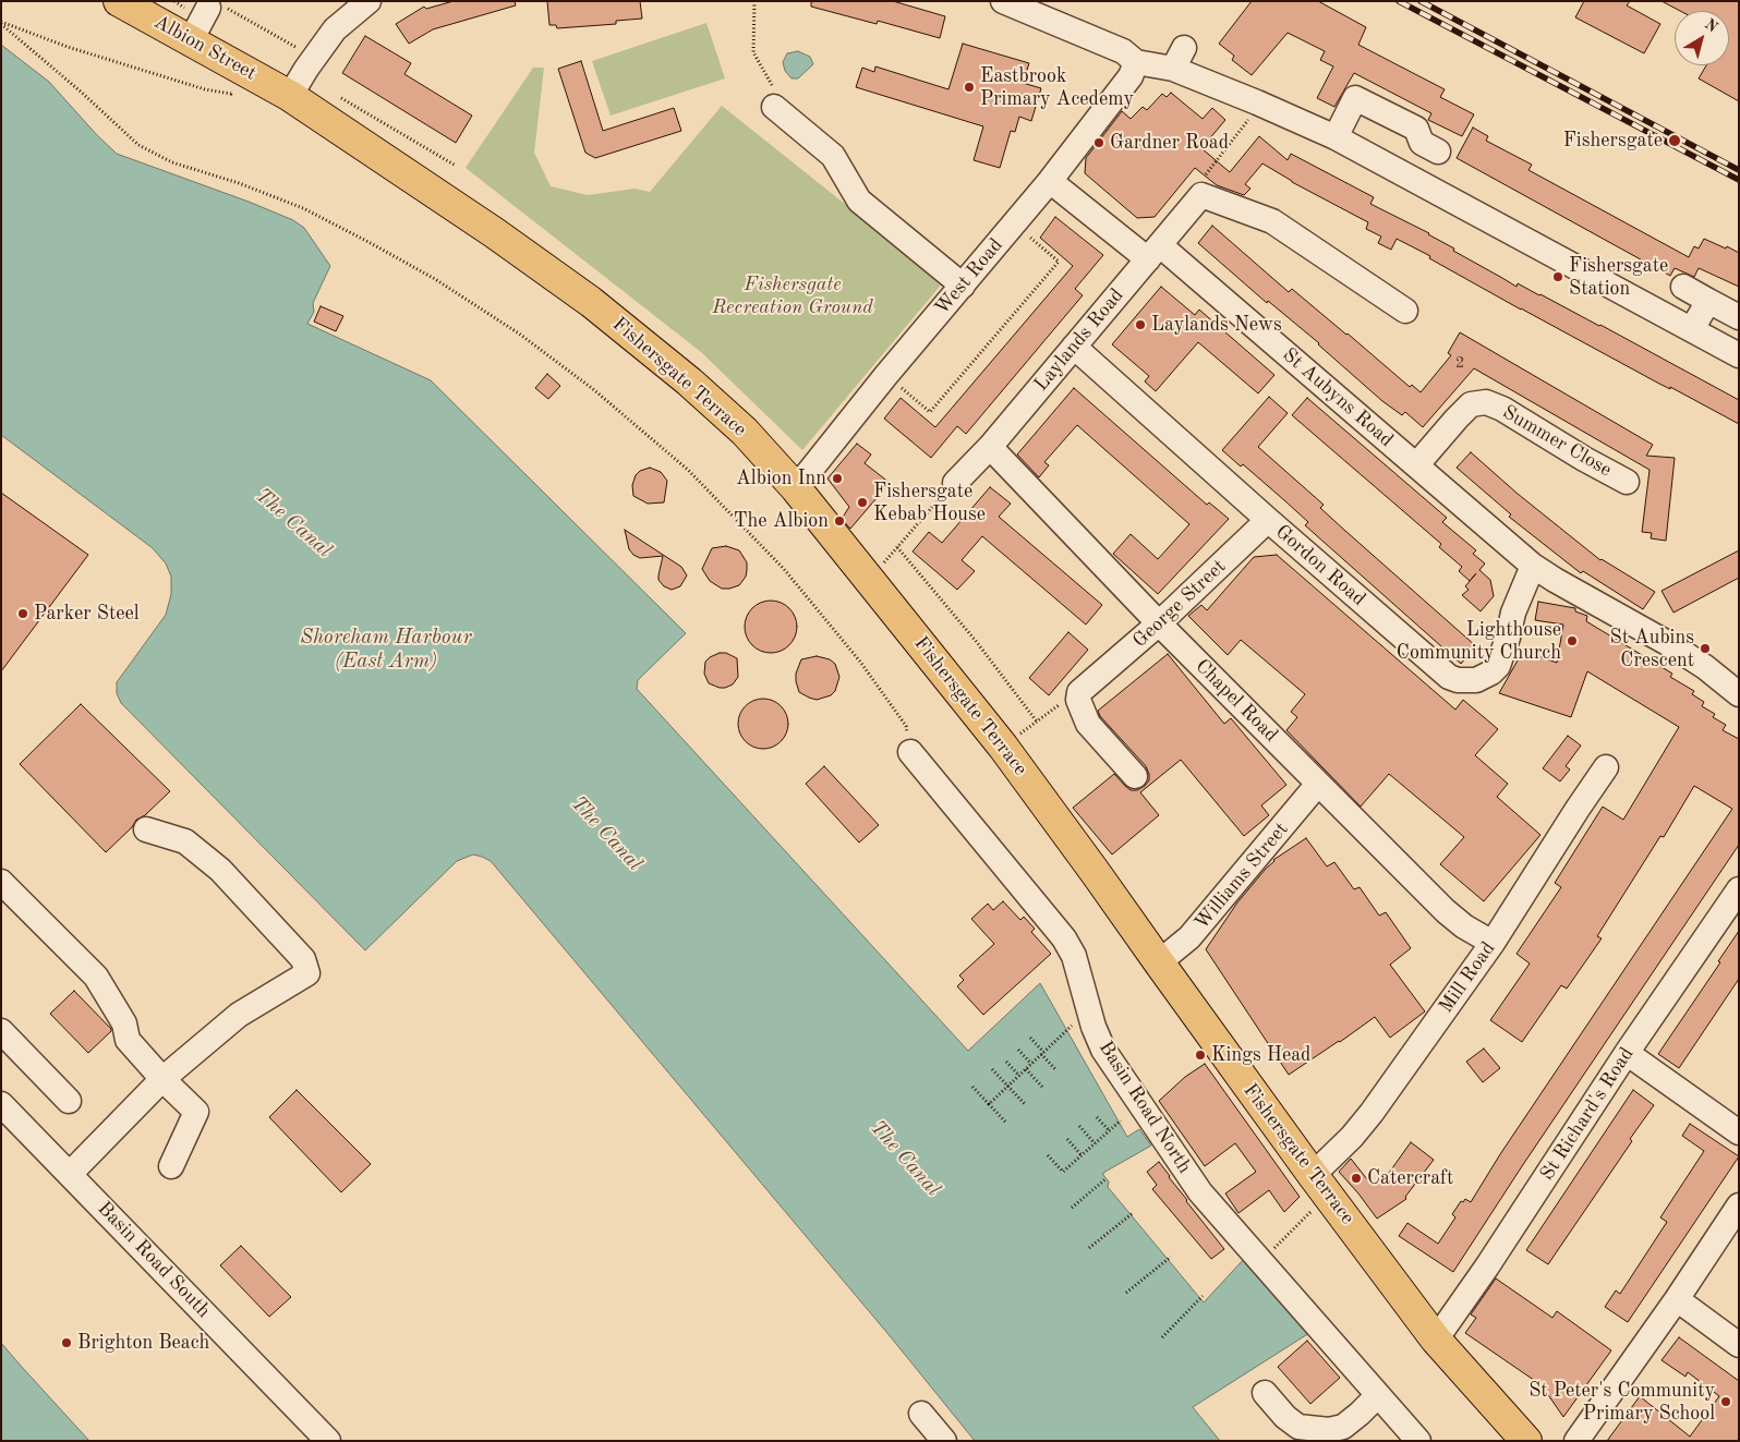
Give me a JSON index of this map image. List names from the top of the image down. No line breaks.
{"streets":{"main road":["Albion Street","Fishersgate Terrace"],"street":["West Road","Laylands Road","St Aubyns Road","Summer Close","Gordon Road","George Street","Chapel Road","Williams Street","Mill Road","Basin Road North","St Richard's Road","Basin Road South"]},"crossings":[["Albion Street","Fishersgate Terrace"],["West Road","Fishersgate Terrace"],["West Road","St Aubyns Road"],["Laylands Road","St Aubyns Road"],["Laylands Road","Gordon Road"],["Laylands Road","Chapel Road"],["Fishersgate Terrace","Williams Street"],["Fishersgate Terrace","Mill Road"],["Fishersgate Terrace","St Richard's Road"],["St Aubyns Road","Summer Close"],["St Aubyns Road","Gordon Road"],["Gordon Road","George Street"],["George Street","Chapel Road"],["Chapel Road","Williams Street"],["Chapel Road","Mill Road"]],"water":["The Canal","Shoreham Harbour (East Arm)"],"parks":["Fishersgate Recreation Ground"],"places":["Eastbrook Primary Acedemy","Fishersgate","Gardner Road","Fishersgate Station","Laylands News","Albion Inn","Fishersgate Kebab House","The Albion","Parker Steel","Lighthouse Community Church","St Aubins Crescent","Kings Head","Catercraft","Brighton Beach","St Peter's Community Primary School"],"house_numbers":["2"],"north":"top right"}
